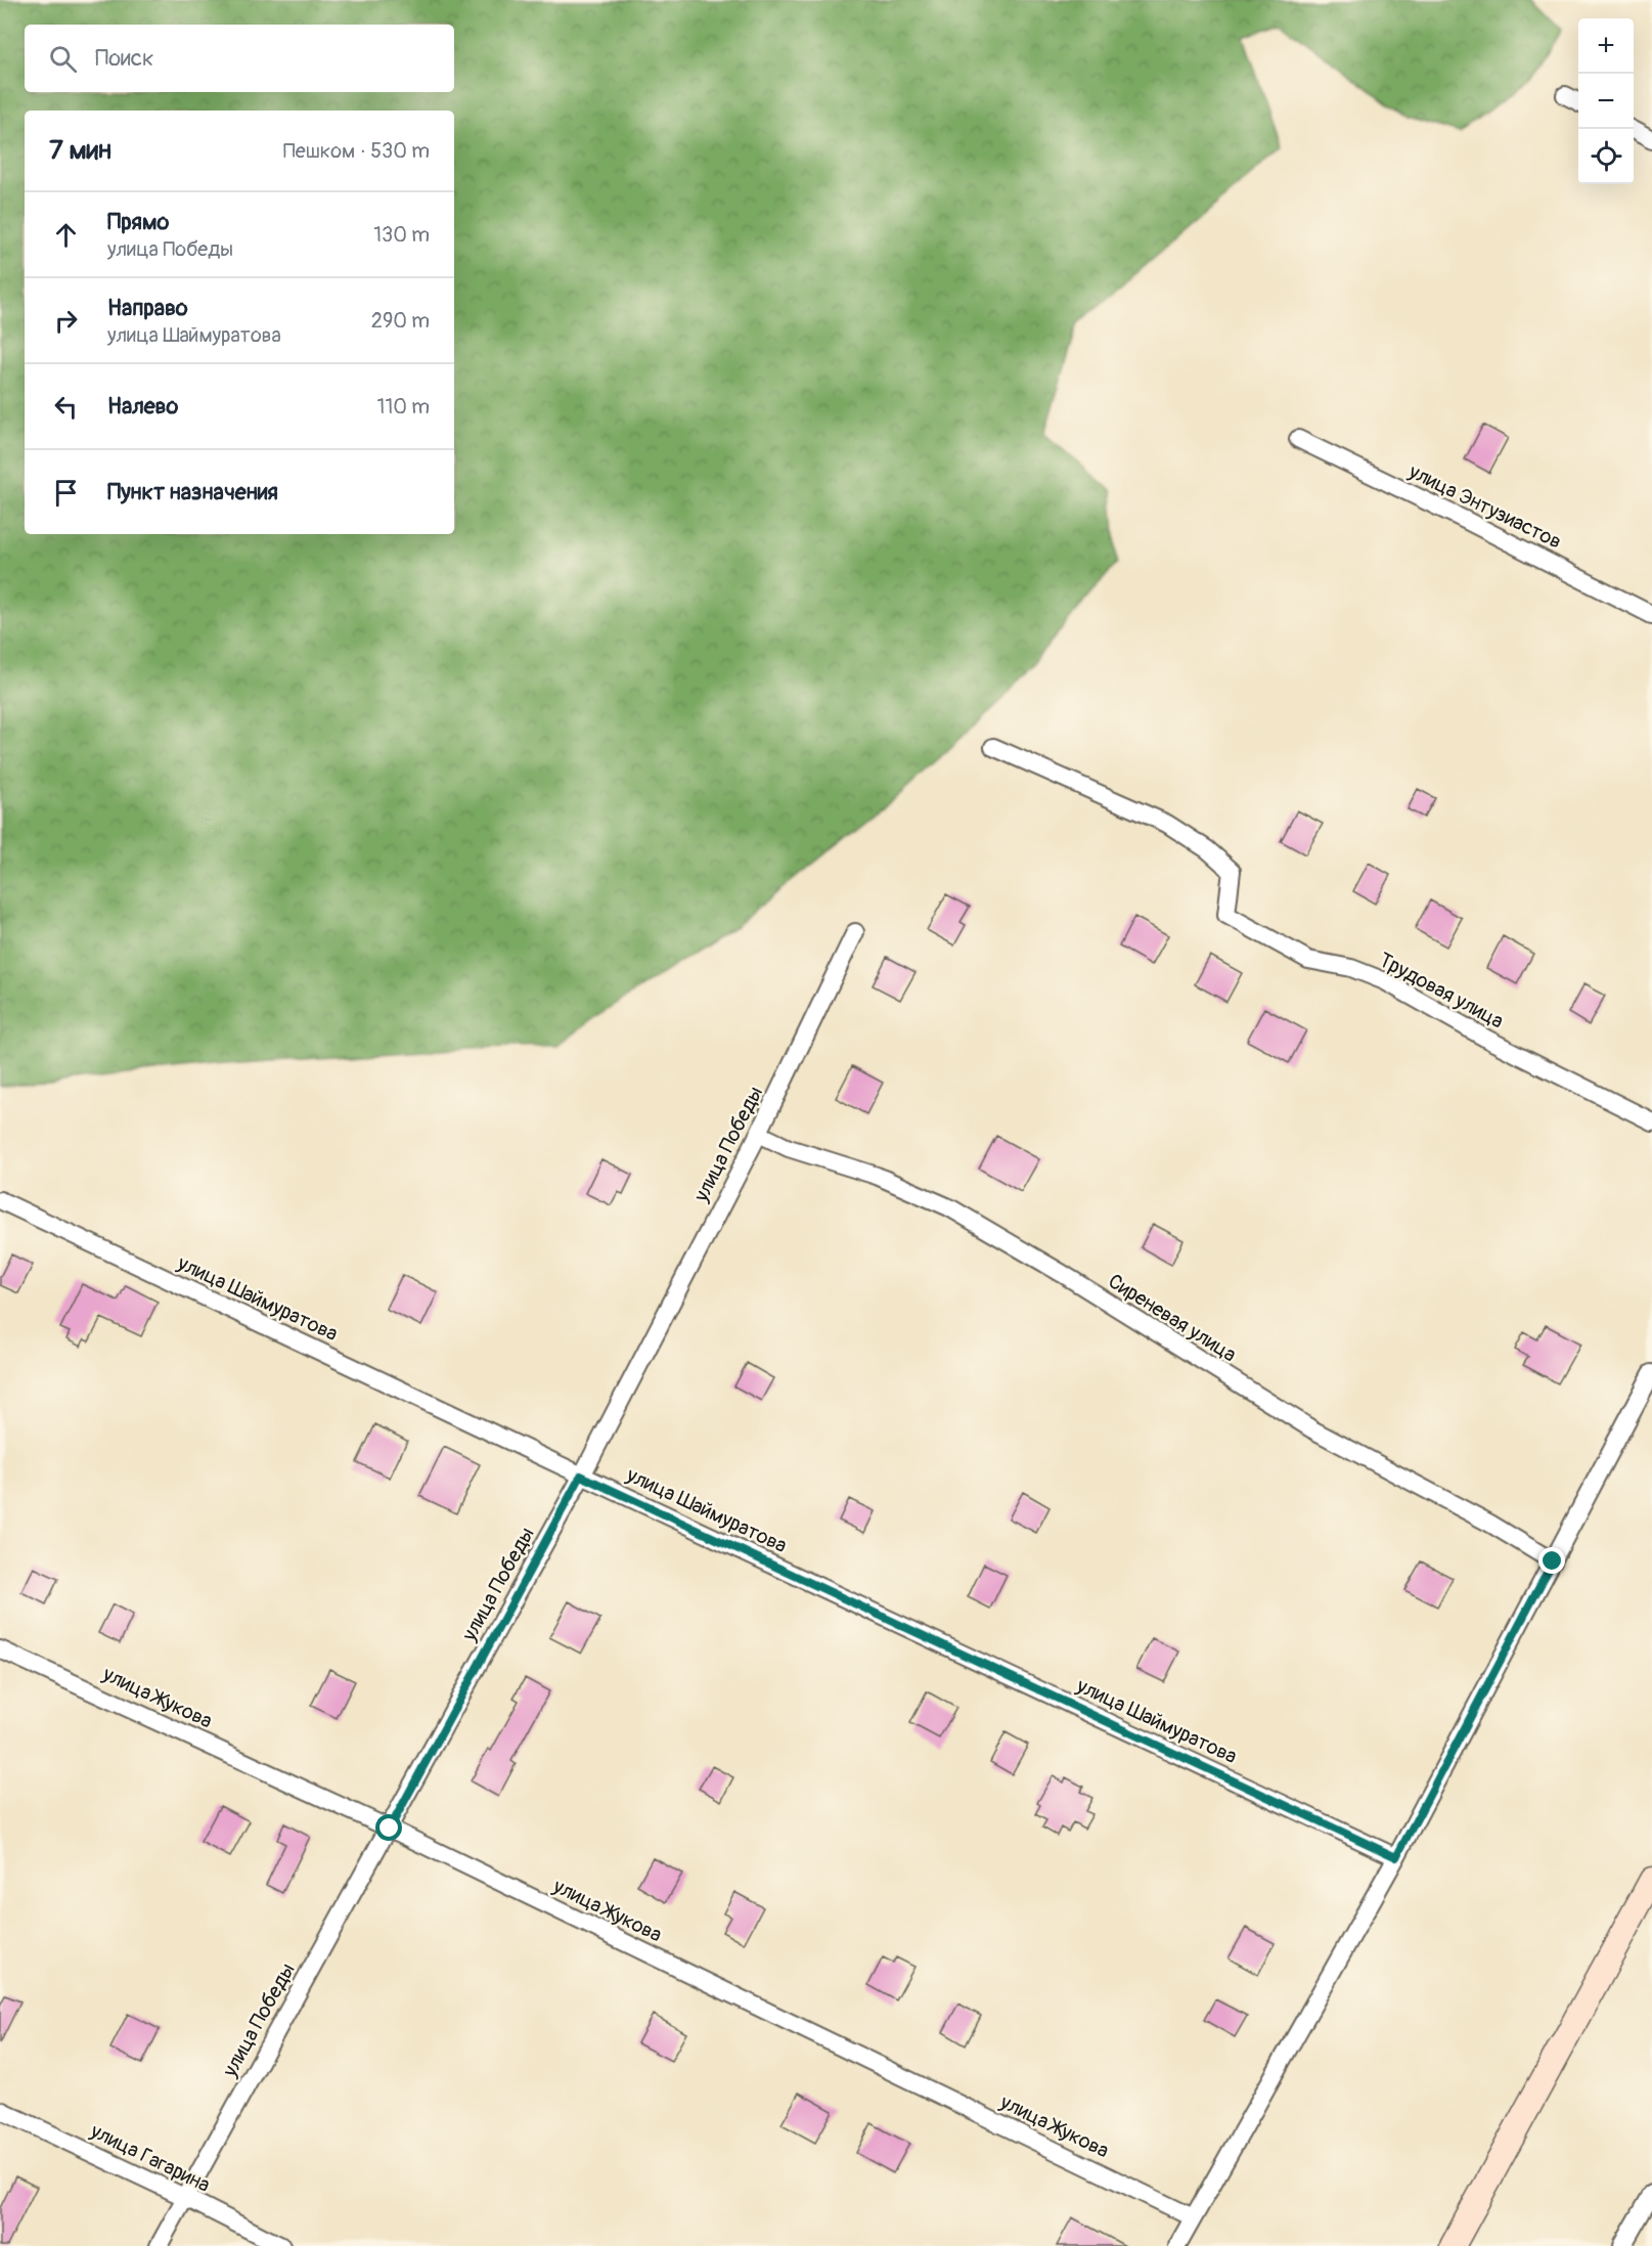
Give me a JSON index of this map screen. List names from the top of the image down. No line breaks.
{"streets":{"street":["улица Энтузиастов","Трудовая улица","улица Победы","улица Шаймуратова","Сиреневая улица","улица Жукова","улица Гагарина"]},"crossings":[["улица Победы","улица Шаймуратова"],["улица Победы","Сиреневая улица"],["улица Победы","улица Жукова"],["улица Победы","улица Гагарина"]],"page":{"map_buttons":["+","−"],"search":"Поиск","heading":["7 мин","Пешком · 530 m"],"list":[["Прямо","улица Победы","130 m"],["Направо","улица Шаймуратова","290 m"],["Налево","110 m"],"Пункт назначения"]}}
